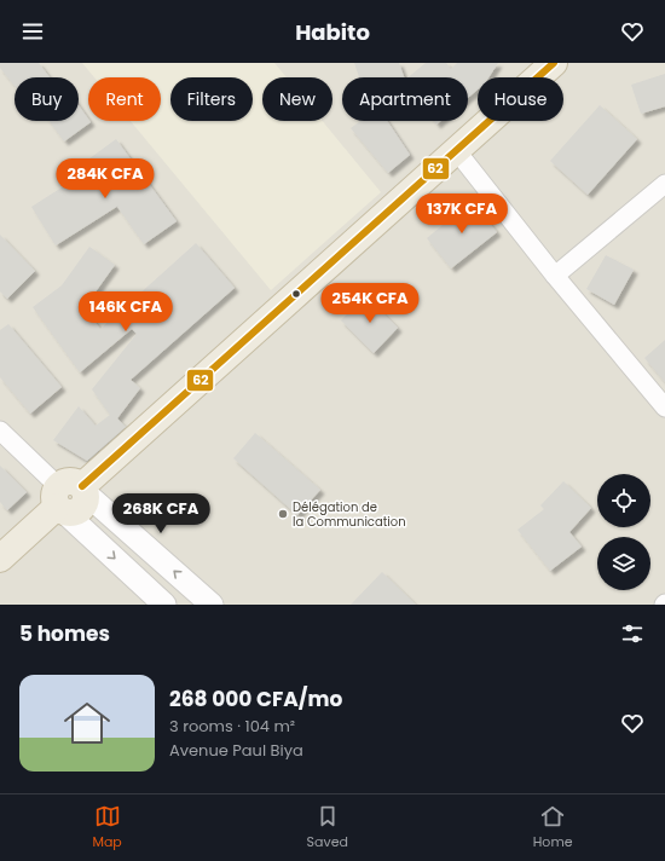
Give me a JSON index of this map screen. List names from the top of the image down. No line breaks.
{"places":["Délégation de la Communication"],"lines":["transit line 62"],"page":{"header":"Habito","chip":["Buy","Rent","Filters","New","Apartment","House"],"price":["284K CFA","137K CFA","254K CFA","146K CFA","268K CFA"],"heading":"5 homes","list":[{"name":"268 000 CFA/mo","note":"3 rooms · 104 m² · Avenue Paul Biya"}],"tabs":["Map","Saved","Home"]}}
